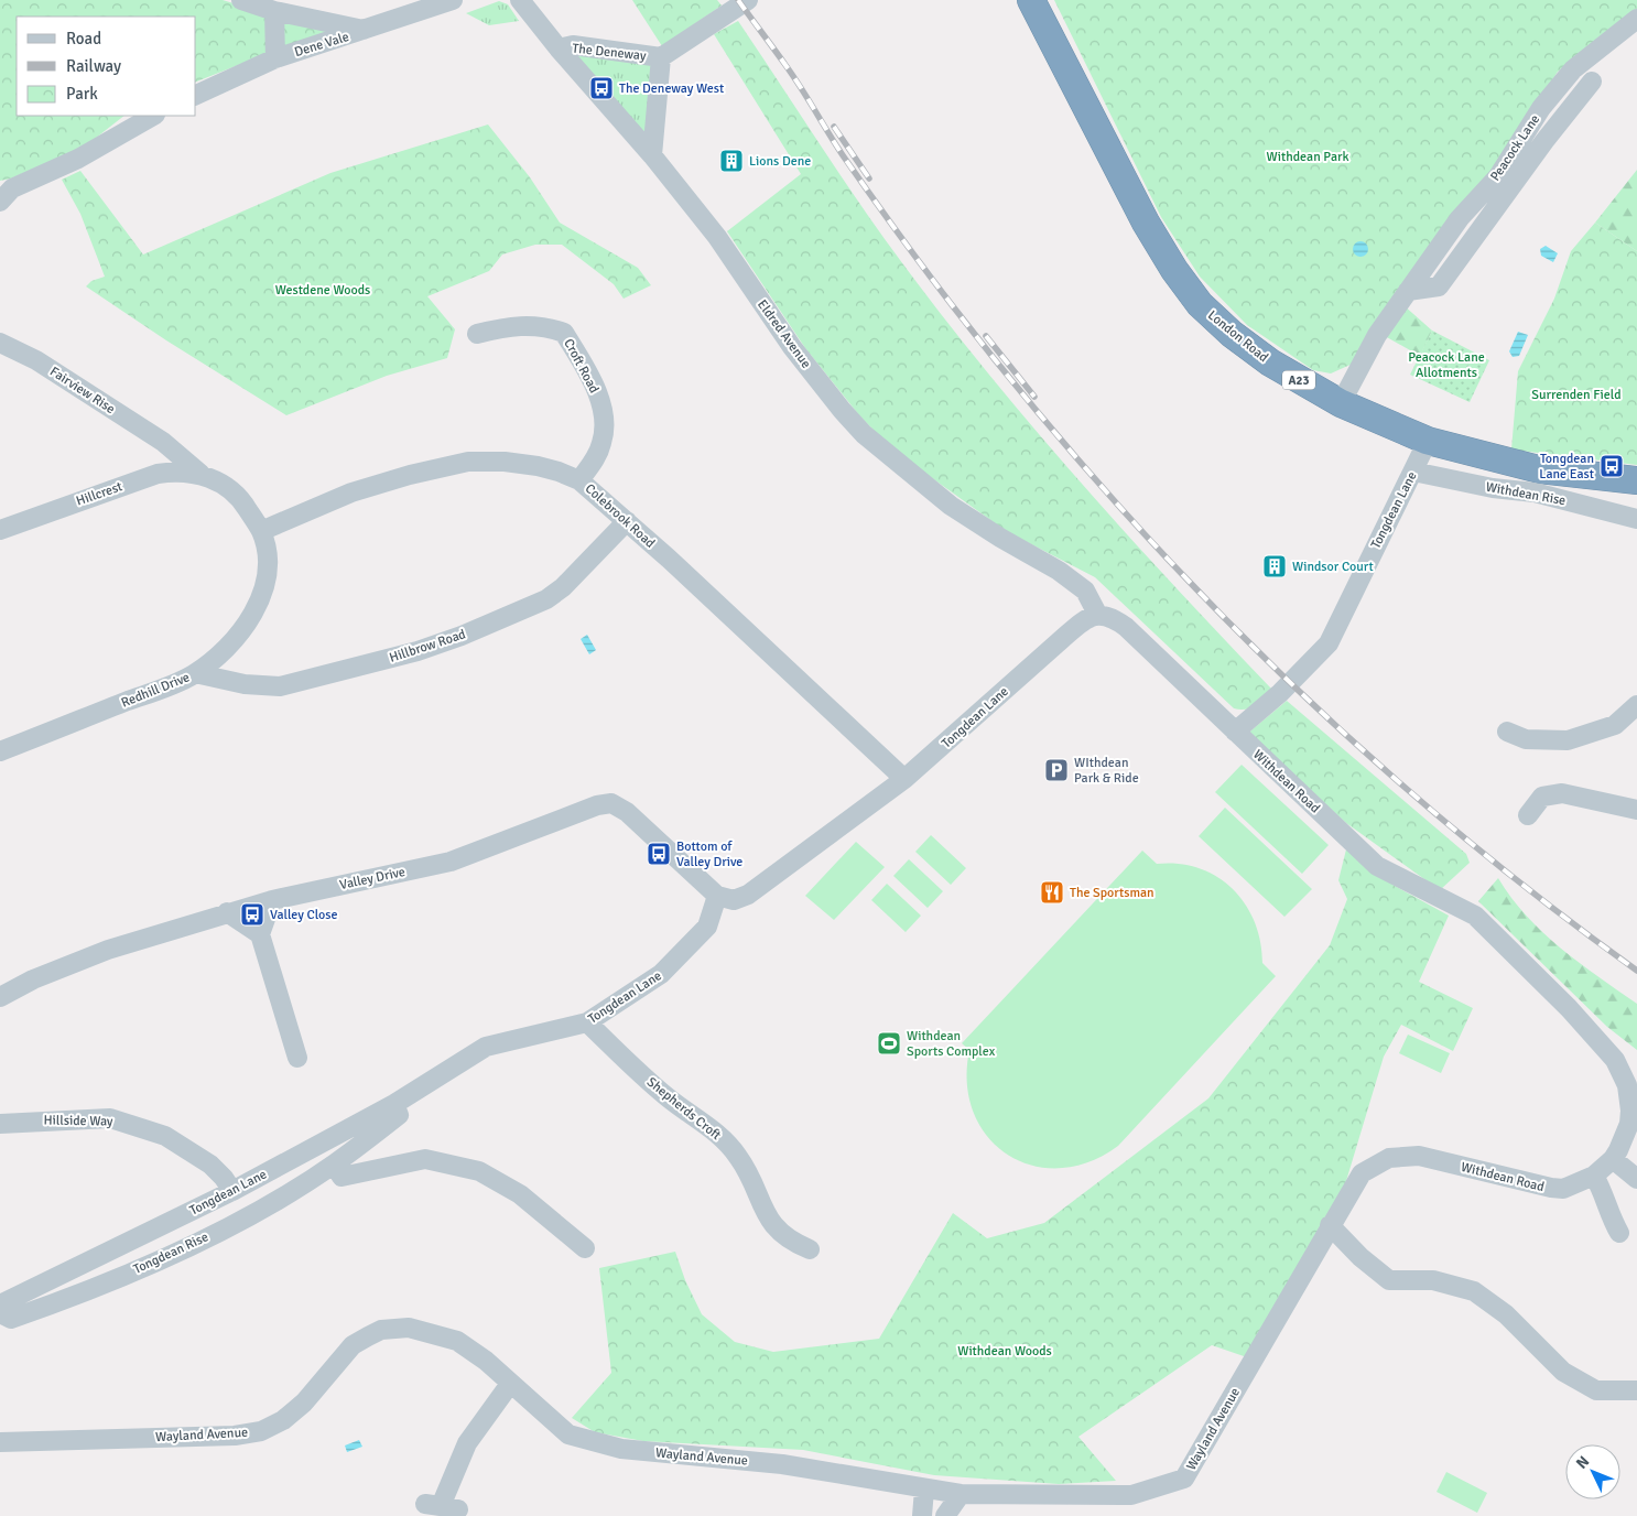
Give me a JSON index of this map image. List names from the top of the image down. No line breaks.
{"streets":{"highway":["London Road","A23"],"street":["Dene Vale","The Deneway","Peacock Lane","Eldred Avenue","Croft Road","Fairview Rise","Hillcrest","Withdean Rise","Tongdean Lane","Colebrook Road","Hillbrow Road","Redhill Drive","Withdean Road","Valley Drive","Shepherds Croft","Hillside Way","Tongdean Rise","Wayland Avenue"]},"crossings":[["The Deneway","Eldred Avenue"],["Peacock Lane","London Road"],["Eldred Avenue","Tongdean Lane"],["London Road","Tongdean Lane"],["Croft Road","Colebrook Road"],["Fairview Rise","Hillcrest"],["Fairview Rise","Redhill Drive"],["Hillcrest","Redhill Drive"],["Withdean Rise","Tongdean Lane"],["Tongdean Lane","Colebrook Road"],["Tongdean Lane","Withdean Road"],["Tongdean Lane","Valley Drive"],["Tongdean Lane","Shepherds Croft"],["Tongdean Lane","Hillside Way"],["Tongdean Lane","Tongdean Rise"],["Colebrook Road","Hillbrow Road"],["Colebrook Road","Redhill Drive"],["Hillbrow Road","Redhill Drive"],["Withdean Road","Wayland Avenue"]],"parks":["Withdean Park","Westdene Woods","Peacock Lane Allotments","Surrenden Field","Withdean Woods"],"places":{"bus stop":["The Deneway West","Tongdean Lane East","Bottom of Valley Drive","Valley Close"],"building":["Lions Dene","Windsor Court"],"parking":["WIthdean Park & Ride"],"restaurant":["The Sportsman"],"sports":["Withdean Sports Complex"]},"legend":["Road","Railway","Park"],"north":"top left"}
